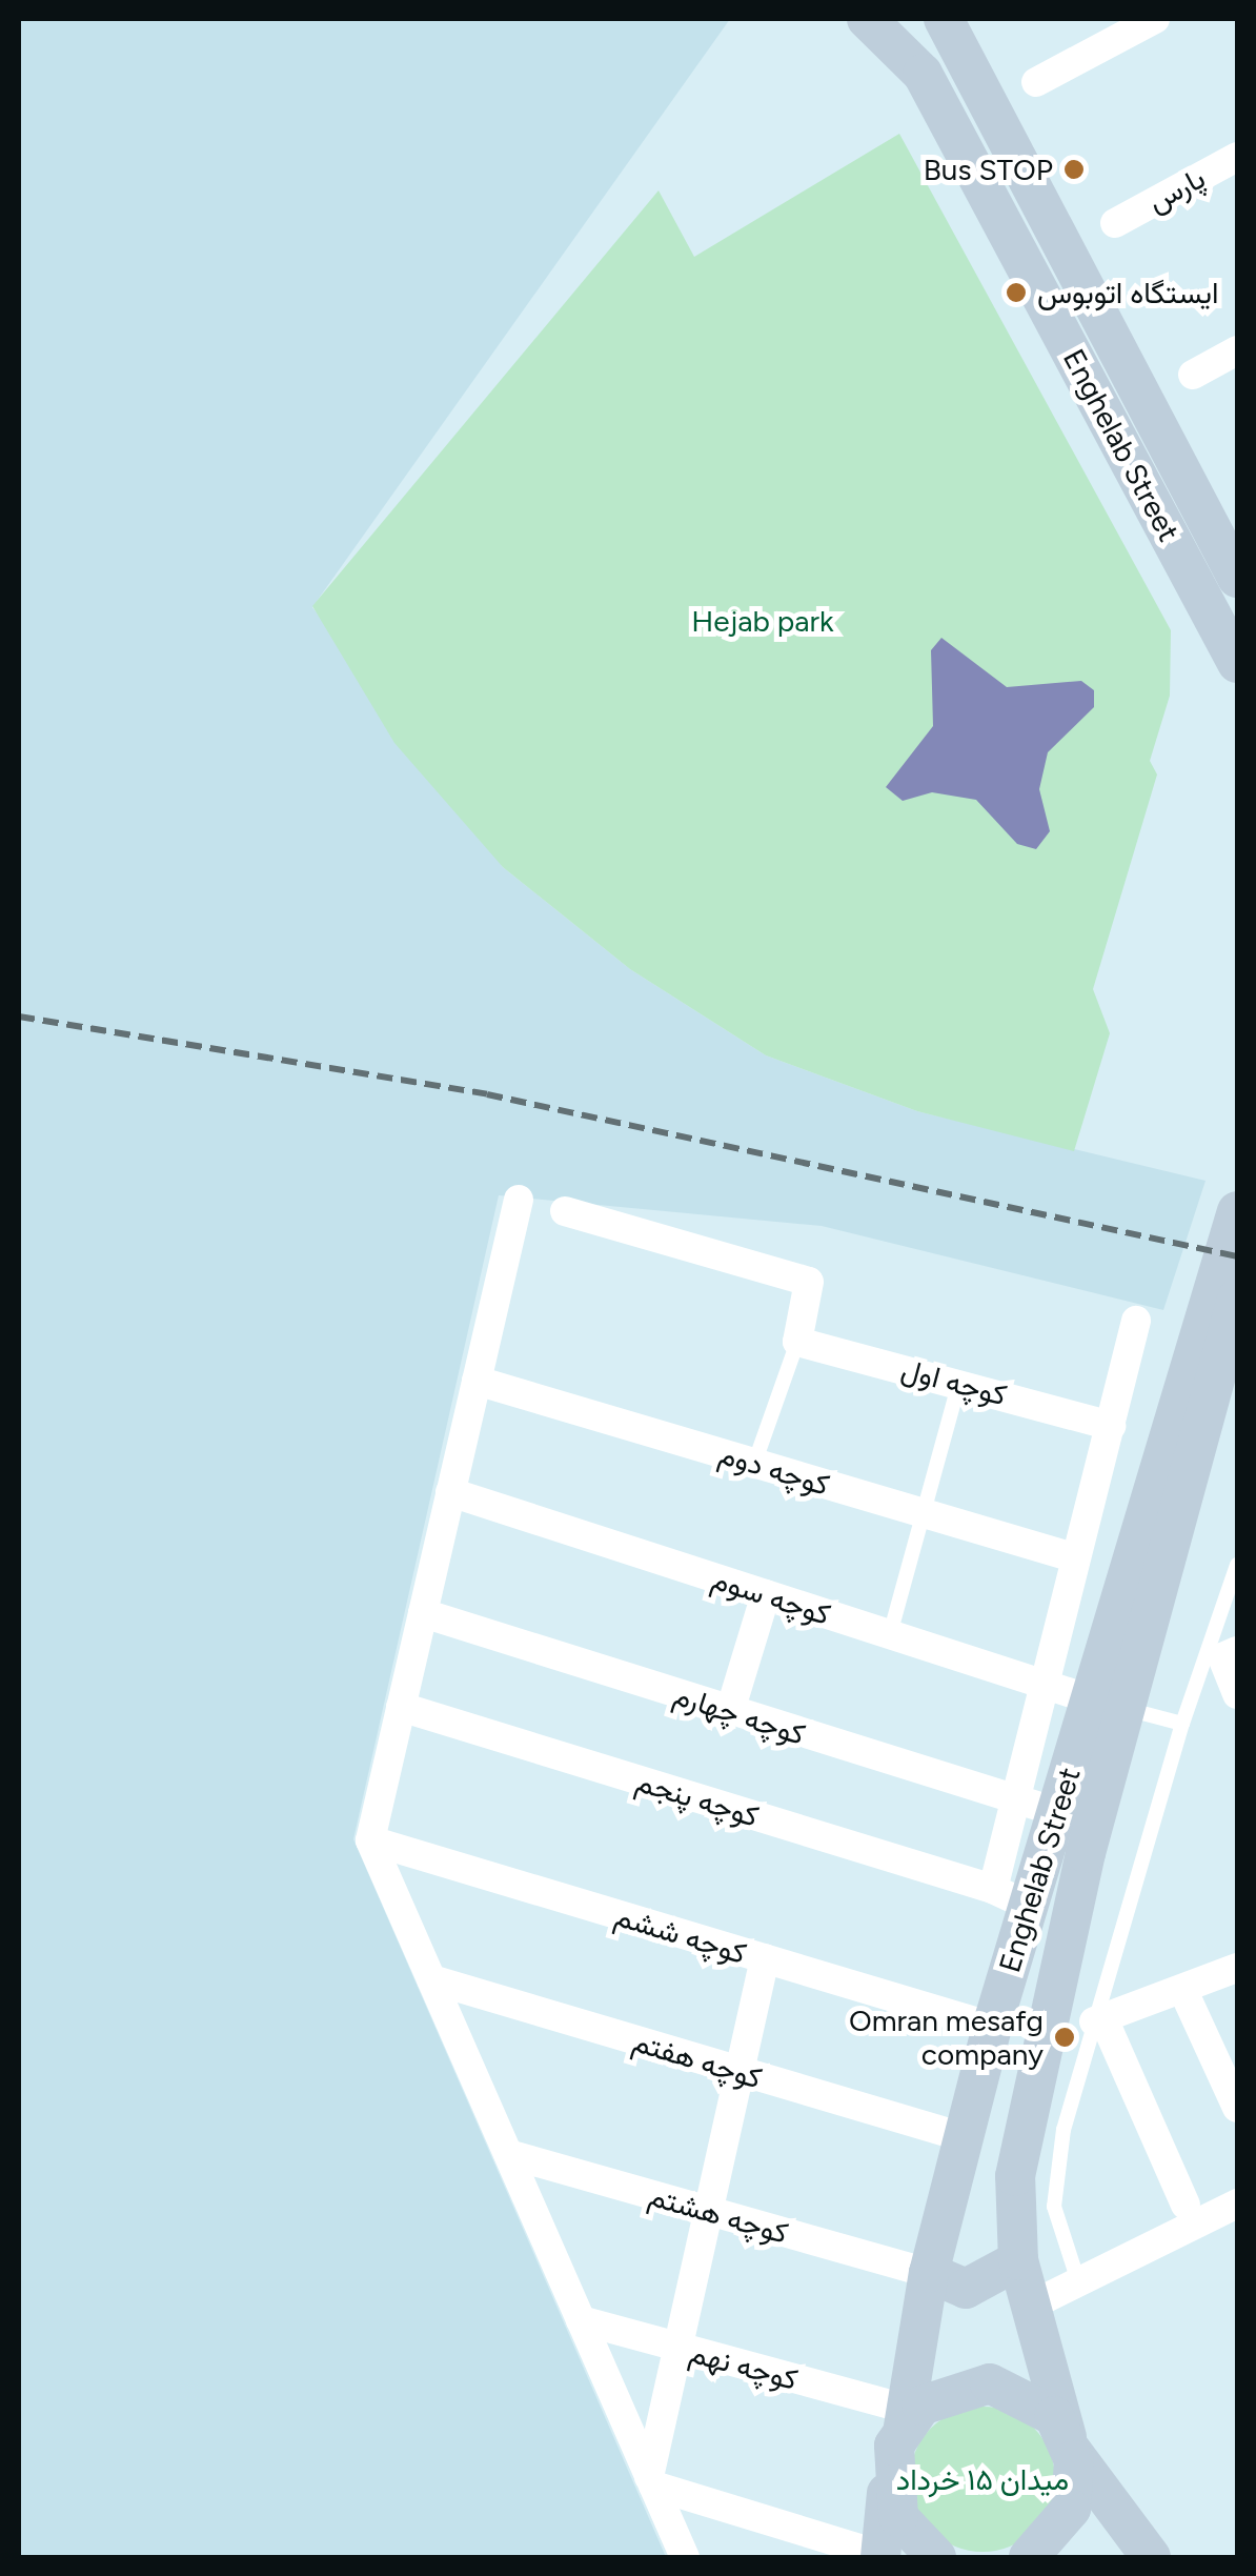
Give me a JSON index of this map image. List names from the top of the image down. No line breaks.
{"streets":{"main road":["Enghelab Street"],"street":["پارس","کوچه اول","کوچه دوم","کوچه سوم","کوچه چهارم","کوچه پنجم","کوچه ششم","کوچه هفتم","کوچه هشتم","کوچه نهم"]},"crossings":[["Enghelab Street","کوچه سوم"],["Enghelab Street","کوچه چهارم"],["Enghelab Street","کوچه پنجم"],["Enghelab Street","کوچه ششم"],["Enghelab Street","کوچه هفتم"],["Enghelab Street","کوچه هشتم"],["Enghelab Street","کوچه نهم"]],"parks":["Hejab park","میدان ۱۵ خرداد"],"places":["Bus STOP","ایستگاه اتوبوس","Omran mesafg company"]}
